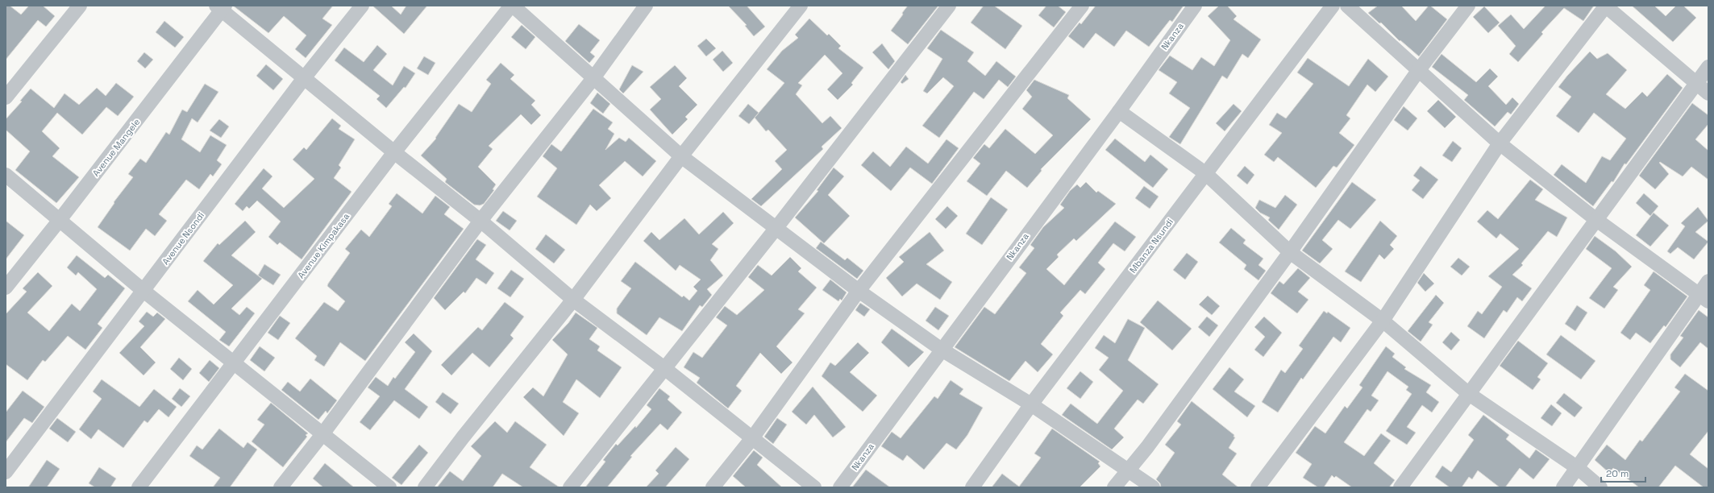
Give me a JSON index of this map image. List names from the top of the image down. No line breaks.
{"streets":{"street":["Nkanza","Avenue Mangele","Avenue Nsondi","Avenue Kimpakasa","Mbanza Nsundi"]},"scale_bar":"20 m"}
